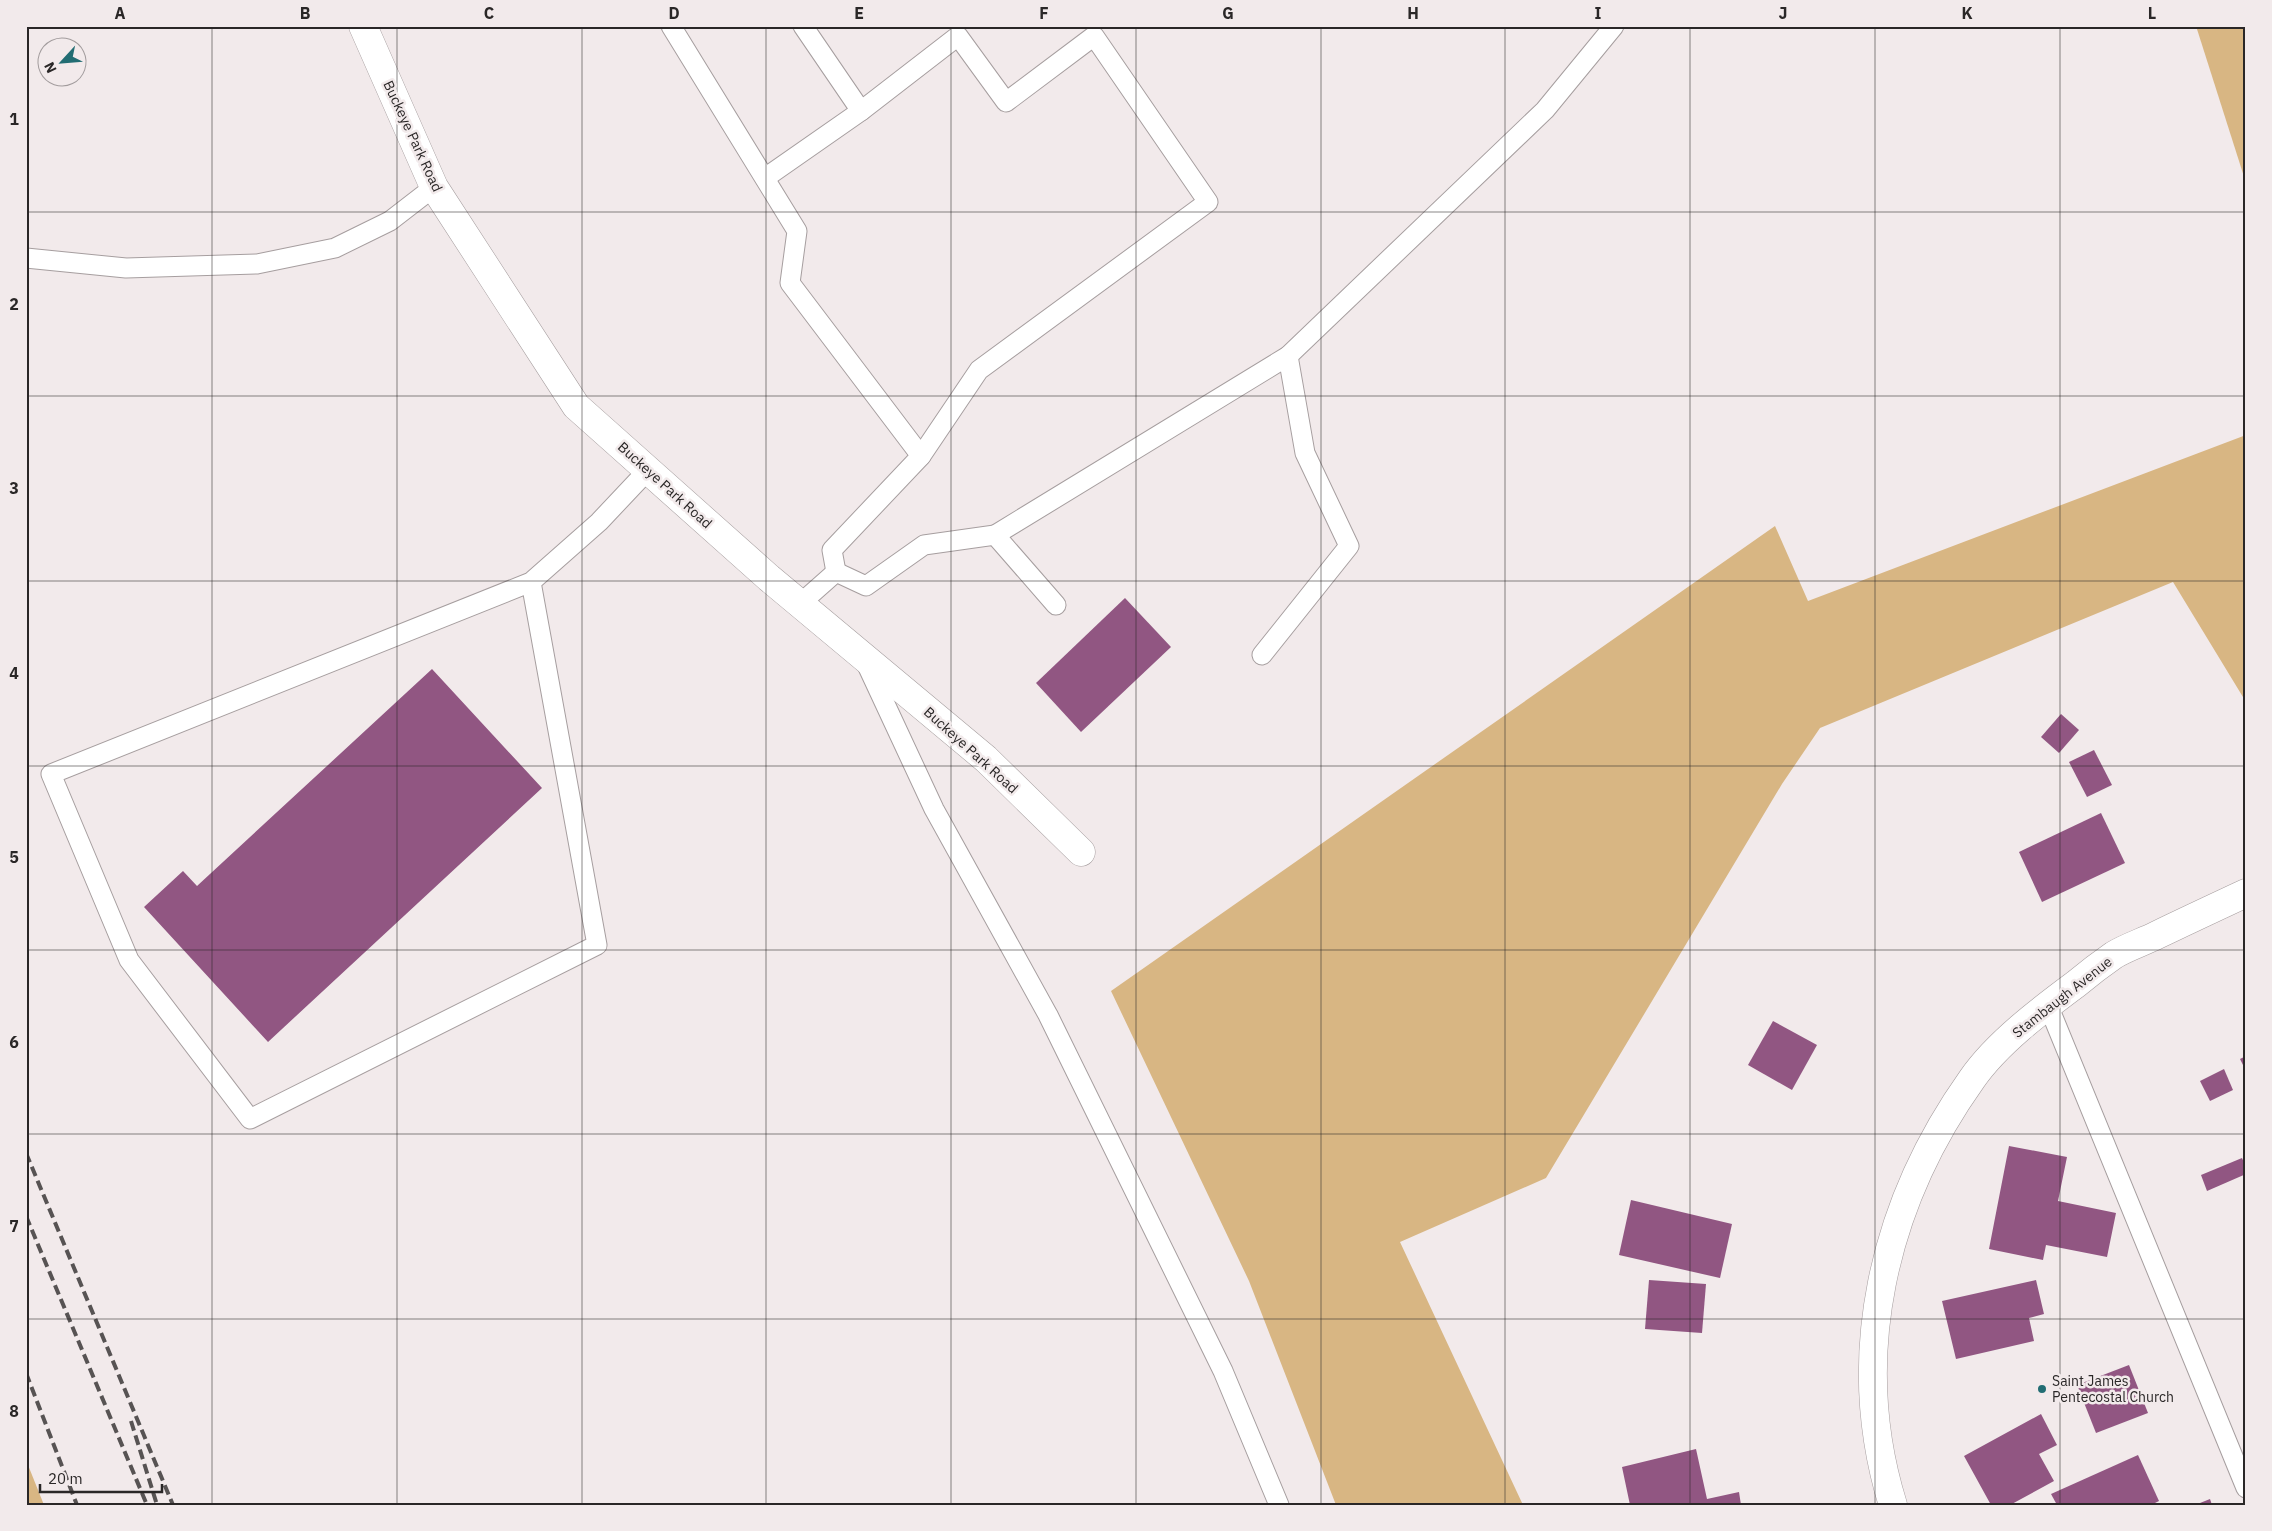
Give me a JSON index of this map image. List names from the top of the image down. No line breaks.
{"streets":{"street":["Buckeye Park Road","Stambaugh Avenue"]},"places":["Saint James Pentecostal Church"],"scale_bar":"20 m","north":"bottom left","grid":{"columns":["A","B","C","D","E","F","G","H","I","J","K","L"],"rows":["1","2","3","4","5","6","7","8"]}}
